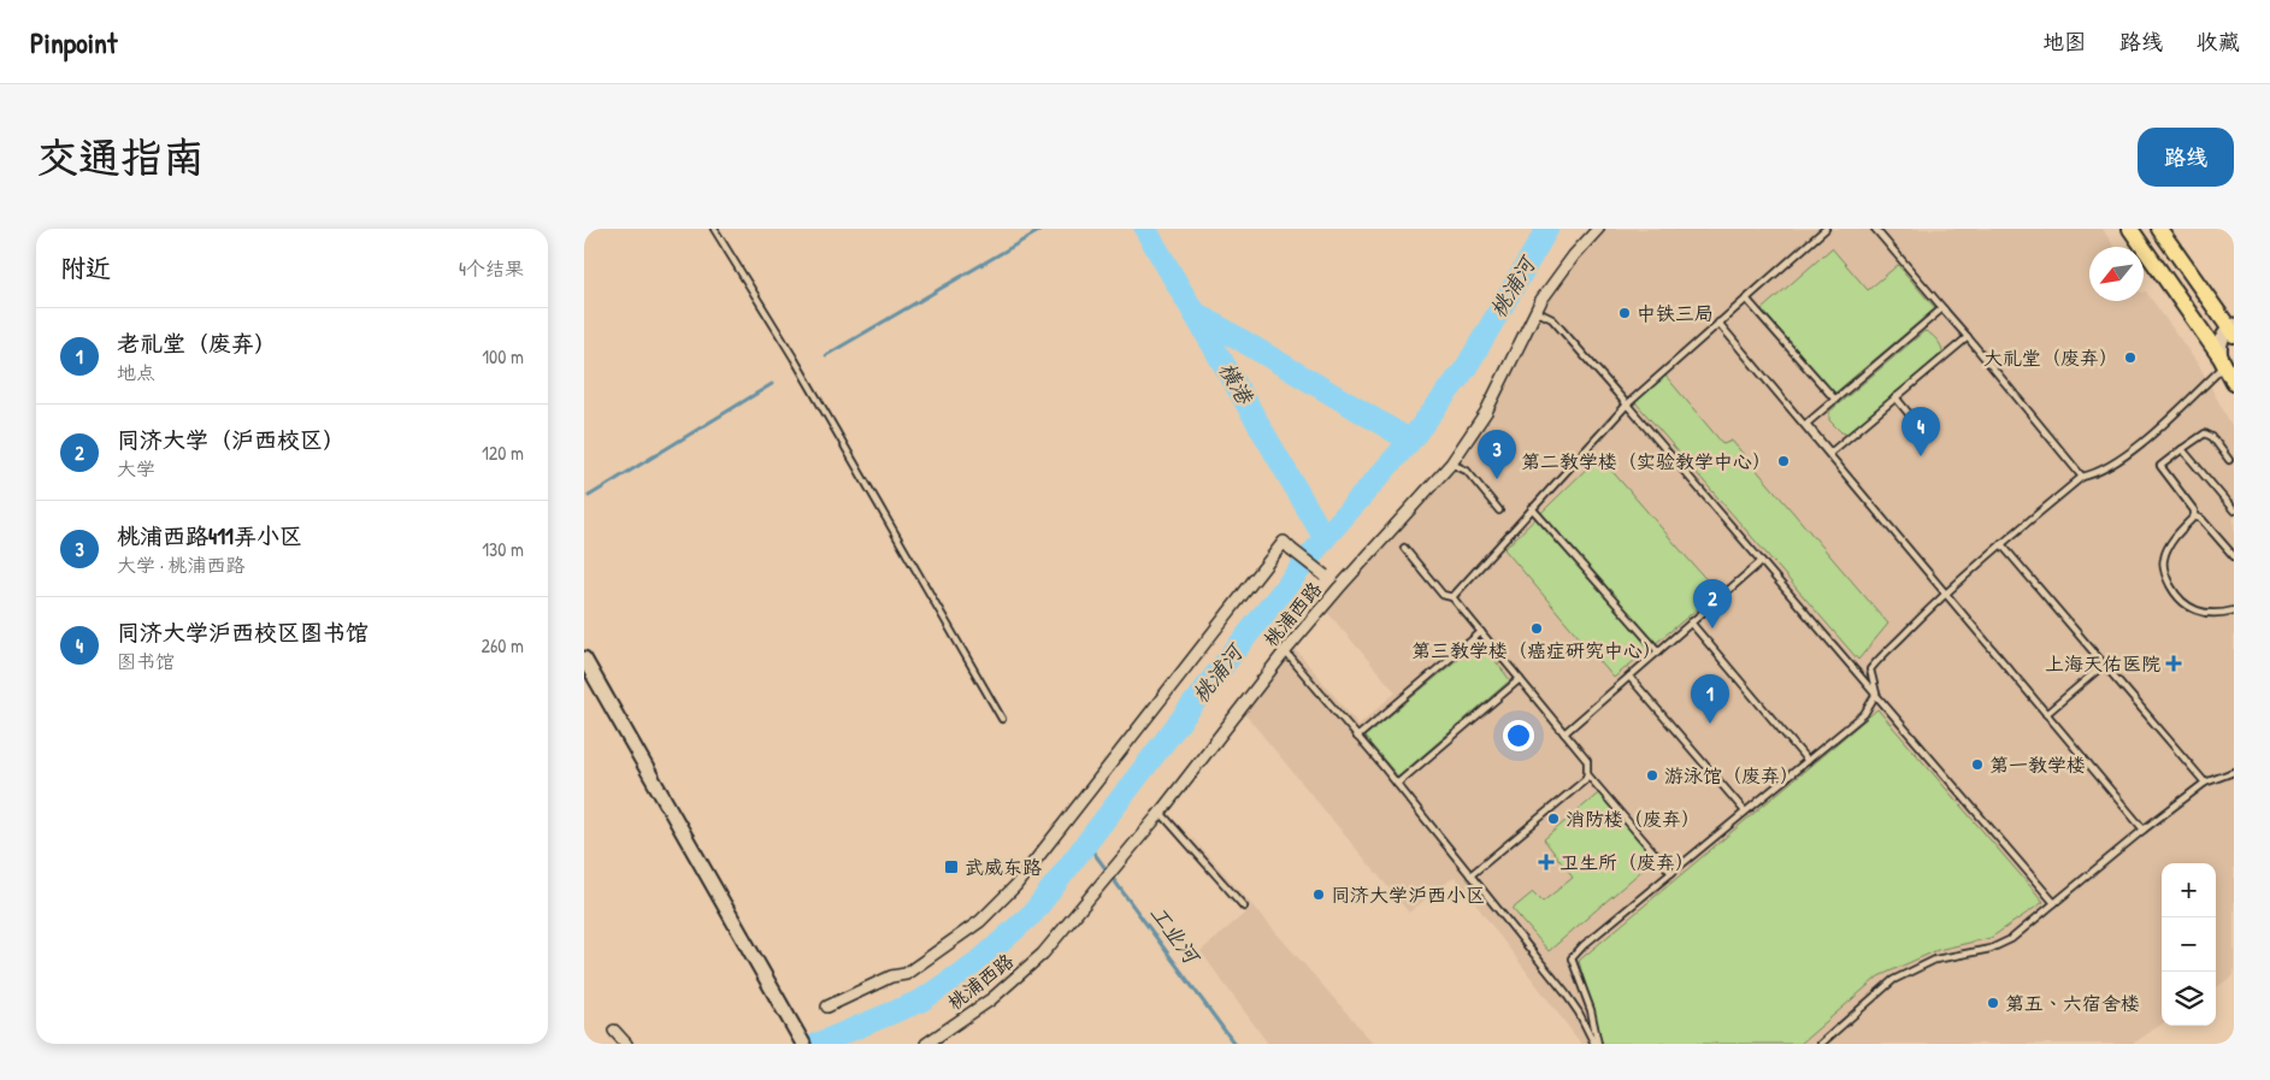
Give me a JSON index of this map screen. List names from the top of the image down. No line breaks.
{"streets":{"street":["桃浦西路"]},"water":["桃浦河","横港","工业河"],"places":{"other":["中铁三局","大礼堂（废弃）","第二教学楼（实验教学中心）","第三教学楼（癌症研究中心）","第一教学楼","游泳馆（废弃）","消防楼（废弃）","同济大学沪西小区","第五、六宿舍楼"],"health":["上海天佑医院","卫生所（废弃）"],"transit":["武威东路"]},"north":"bottom left","page":{"header":"Pinpoint","nav":["地图","路线","收藏"],"buttons":"路线","title":"交通指南","heading":["附近","4个结果"],"list":[{"mark":"1","name":"老礼堂（废弃）","note":"地点","value":"100 m"},{"mark":"2","name":"同济大学（沪西校区）","note":"大学","value":"120 m"},{"mark":"3","name":"桃浦西路411弄小区","note":"大学 · 桃浦西路","value":"130 m"},{"mark":"4","name":"同济大学沪西校区图书馆","note":"图书馆","value":"260 m"}],"pins":["4","3","2","1"],"map_buttons":["+","−"]}}
